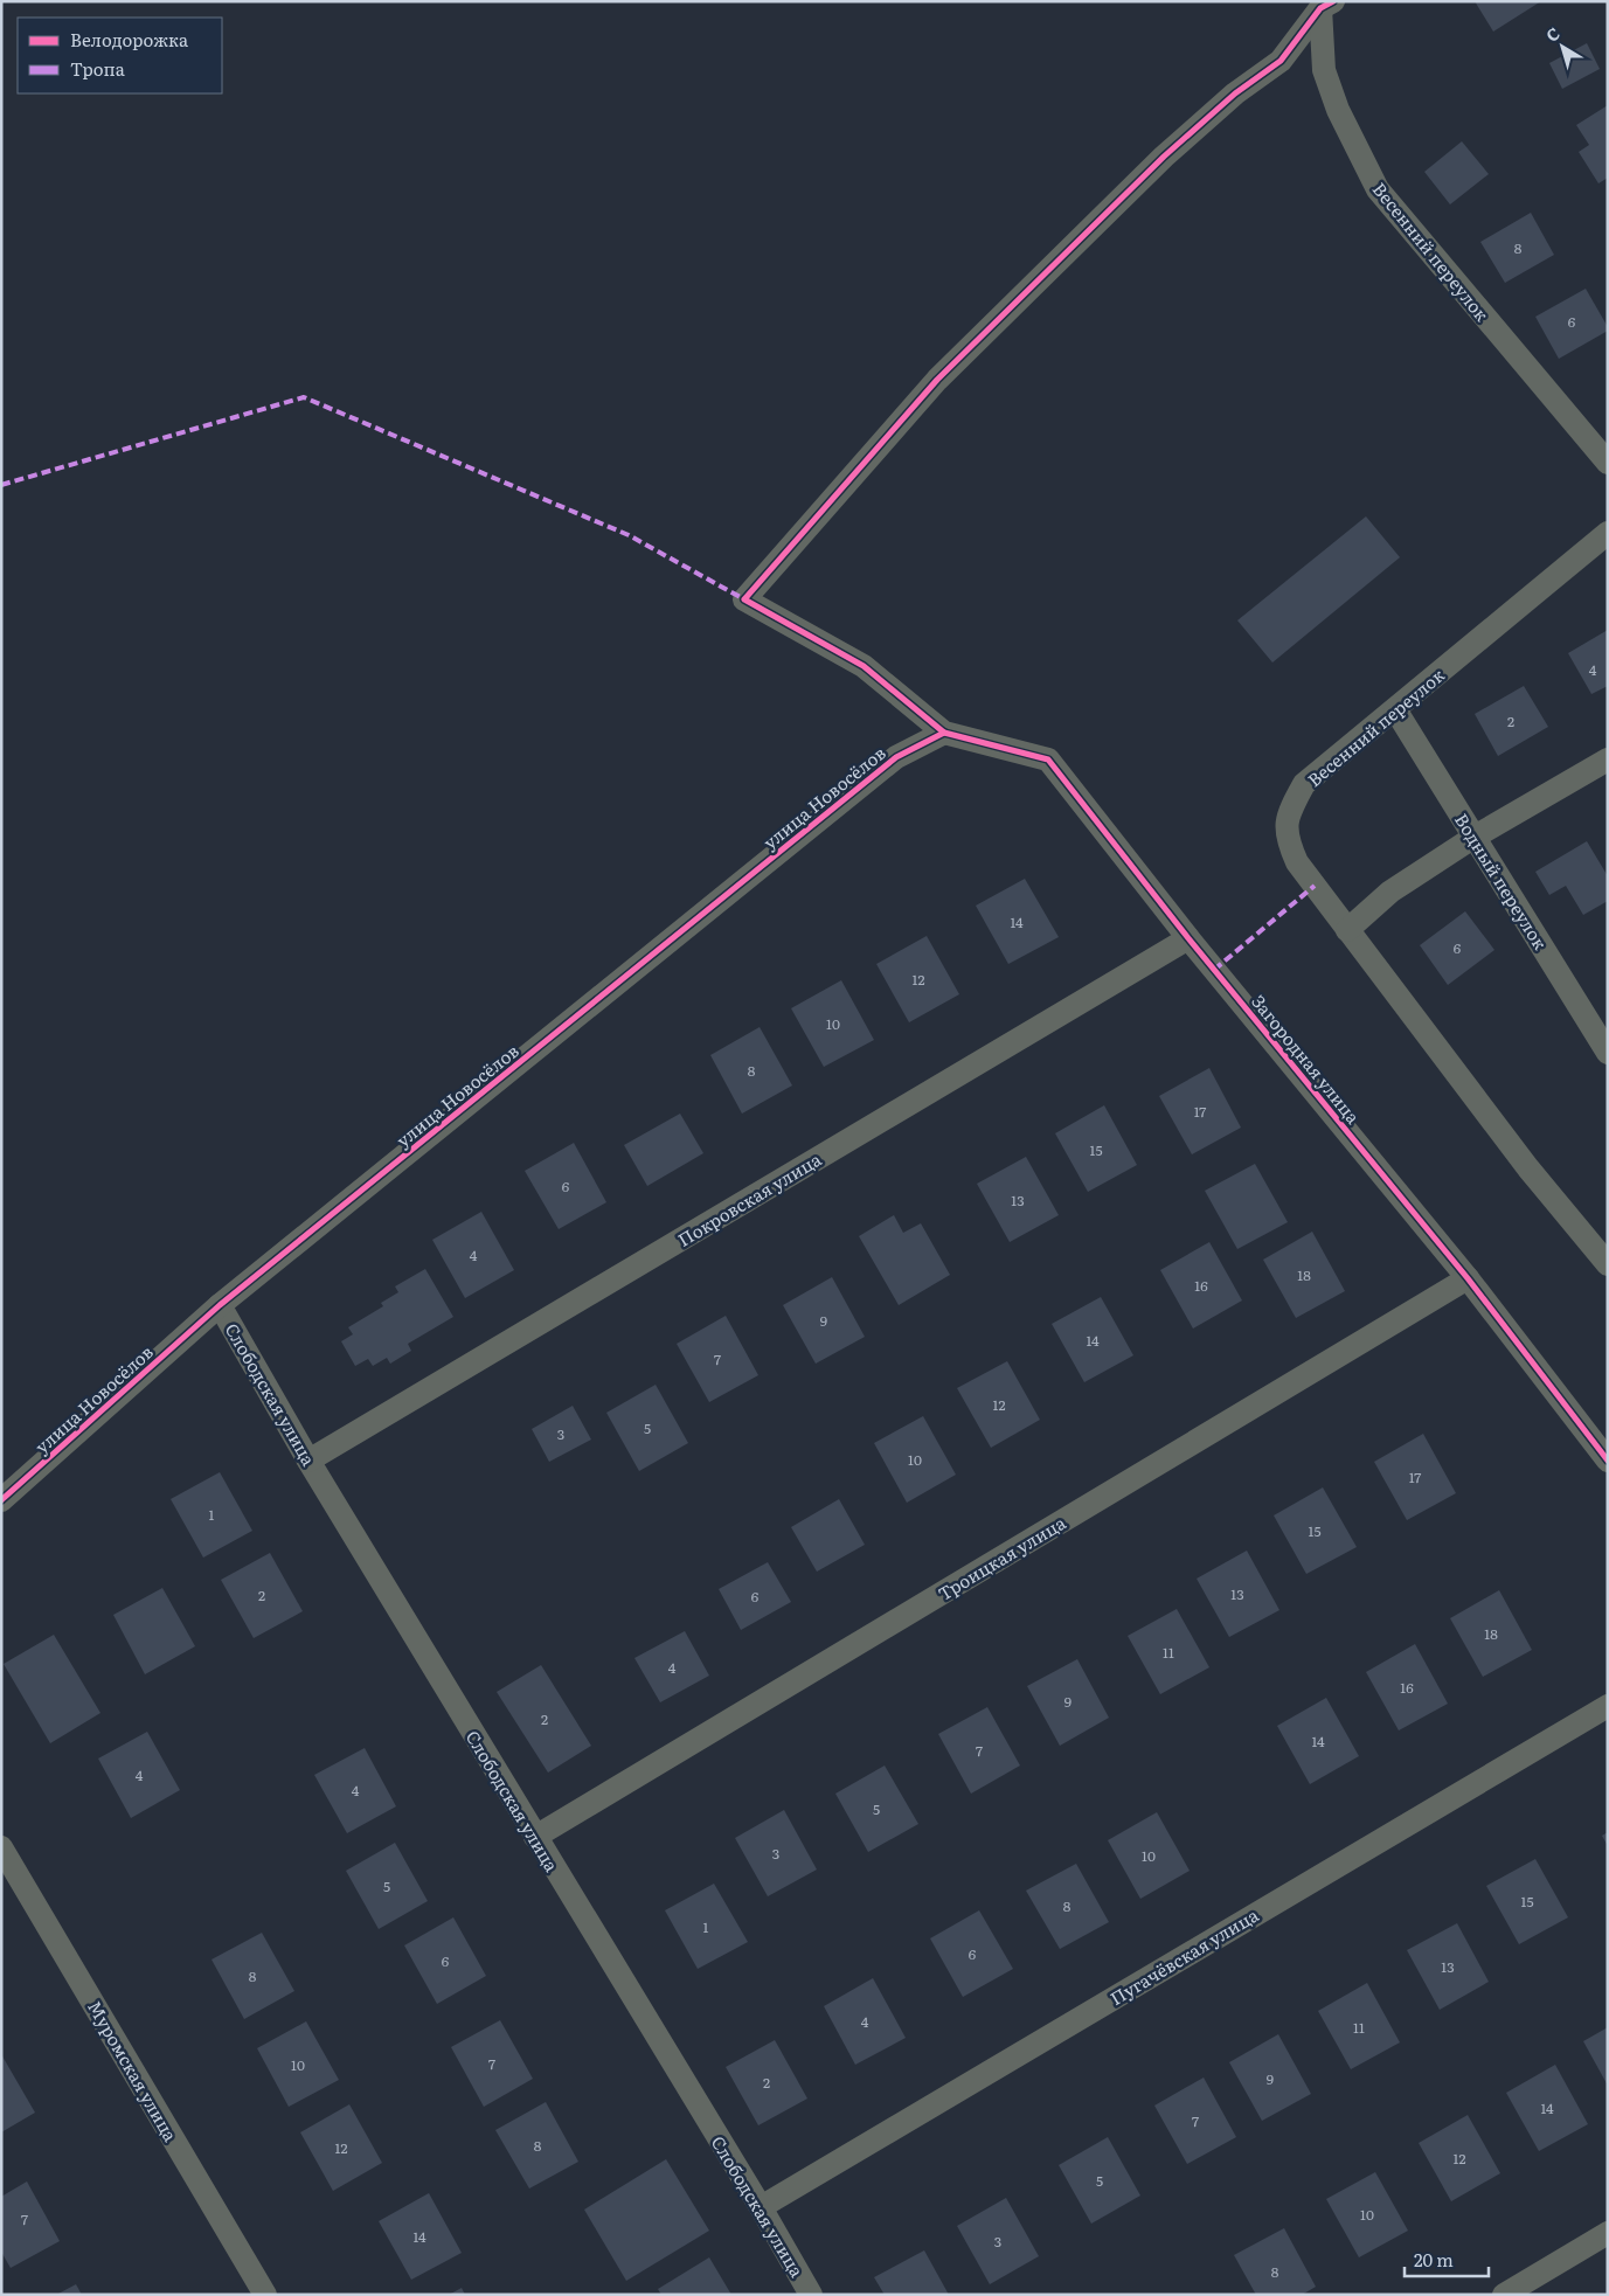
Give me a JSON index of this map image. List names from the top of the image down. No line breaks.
{"streets":{"street":["Весенний переулок","улица Новосёлов","Водный переулок","Загородная улица","Покровская улица","Слободская улица","Троицкая улица","Пугачёвская улица","Муромская улица"]},"crossings":[["Весенний переулок","Водный переулок"],["улица Новосёлов","Загородная улица"],["улица Новосёлов","Слободская улица"],["Загородная улица","Покровская улица"],["Загородная улица","Троицкая улица"],["Покровская улица","Слободская улица"],["Слободская улица","Троицкая улица"],["Слободская улица","Пугачёвская улица"]],"house_numbers":["8","6","4","2","14","6","12","10","8","17","15","6","13","4","18","16","9","14","7","12","5","3","10","17","1","15","13","2","6","18","11","4","16","9","2","14","7","4","4","5","3","10","5","15","8","1","6","6","13","8","4","11","7","10","9","2","14","7","8","12","12","5","10","7","14","3","8"],"legend":["Велодорожка","Тропа"],"scale_bar":"20 m","north":"top left"}
